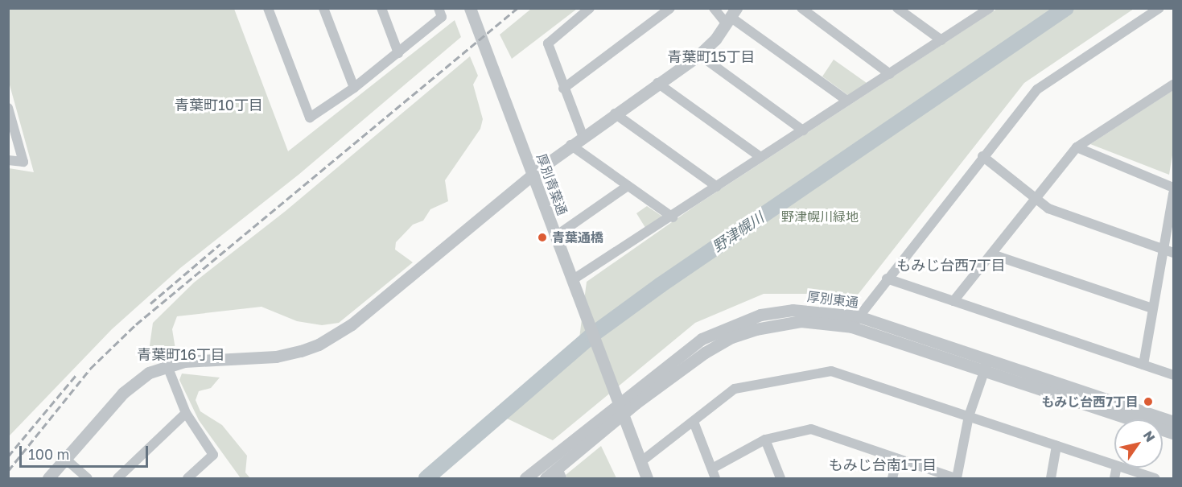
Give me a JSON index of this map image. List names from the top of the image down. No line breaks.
{"streets":{"street":["厚別青葉通","厚別東通"]},"crossings":[["厚別青葉通","厚別東通"]],"districts":["青葉町15丁目","青葉町10丁目","もみじ台西7丁目","青葉町16丁目","もみじ台南1丁目"],"water":["野津幌川"],"parks":["野津幌川緑地"],"places":["青葉通橋","もみじ台西7丁目"],"scale_bar":"100 m","north":"top right"}
